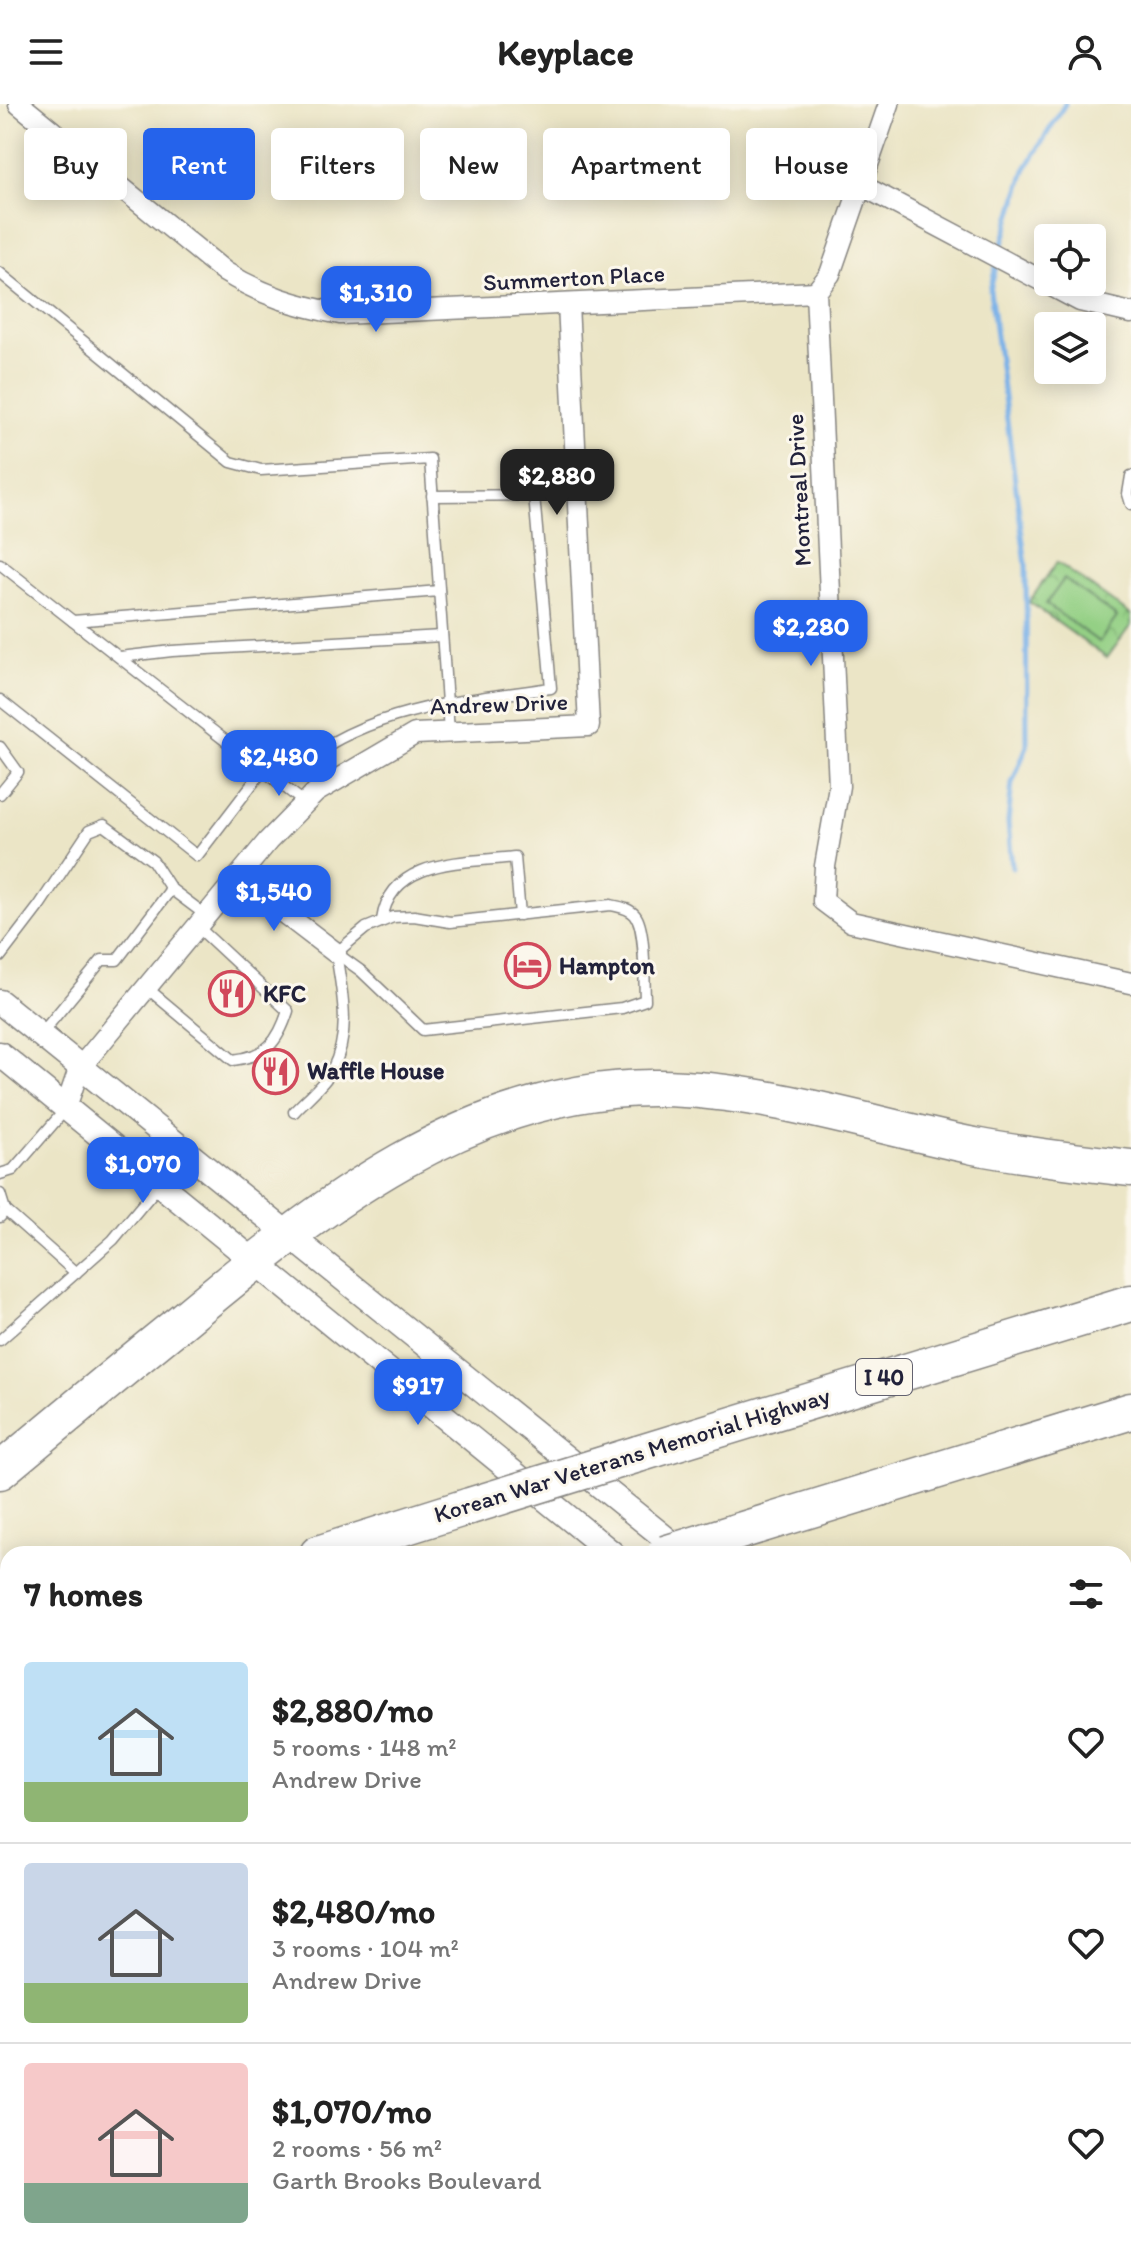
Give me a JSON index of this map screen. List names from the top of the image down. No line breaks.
{"streets":{"highway":["I 40","Korean War Veterans Memorial Highway"],"street":["Summerton Place","Montreal Drive","Andrew Drive"]},"crossings":[["Summerton Place","Montreal Drive"],["Summerton Place","Andrew Drive"]],"places":{"hotel":["Hampton"],"restaurant":["KFC","Waffle House"]},"page":{"header":"Keyplace","chip":["Buy","Rent","Filters","New","Apartment","House"],"price":["$1,310","$2,880","$2,280","$2,480","$1,540","$1,070","$917"],"heading":"7 homes","list":[{"name":"$2,880/mo","note":"5 rooms · 148 m² · Andrew Drive"},{"name":"$2,480/mo","note":"3 rooms · 104 m² · Andrew Drive"},{"name":"$1,070/mo","note":"2 rooms · 56 m² · Garth Brooks Boulevard"}]}}
